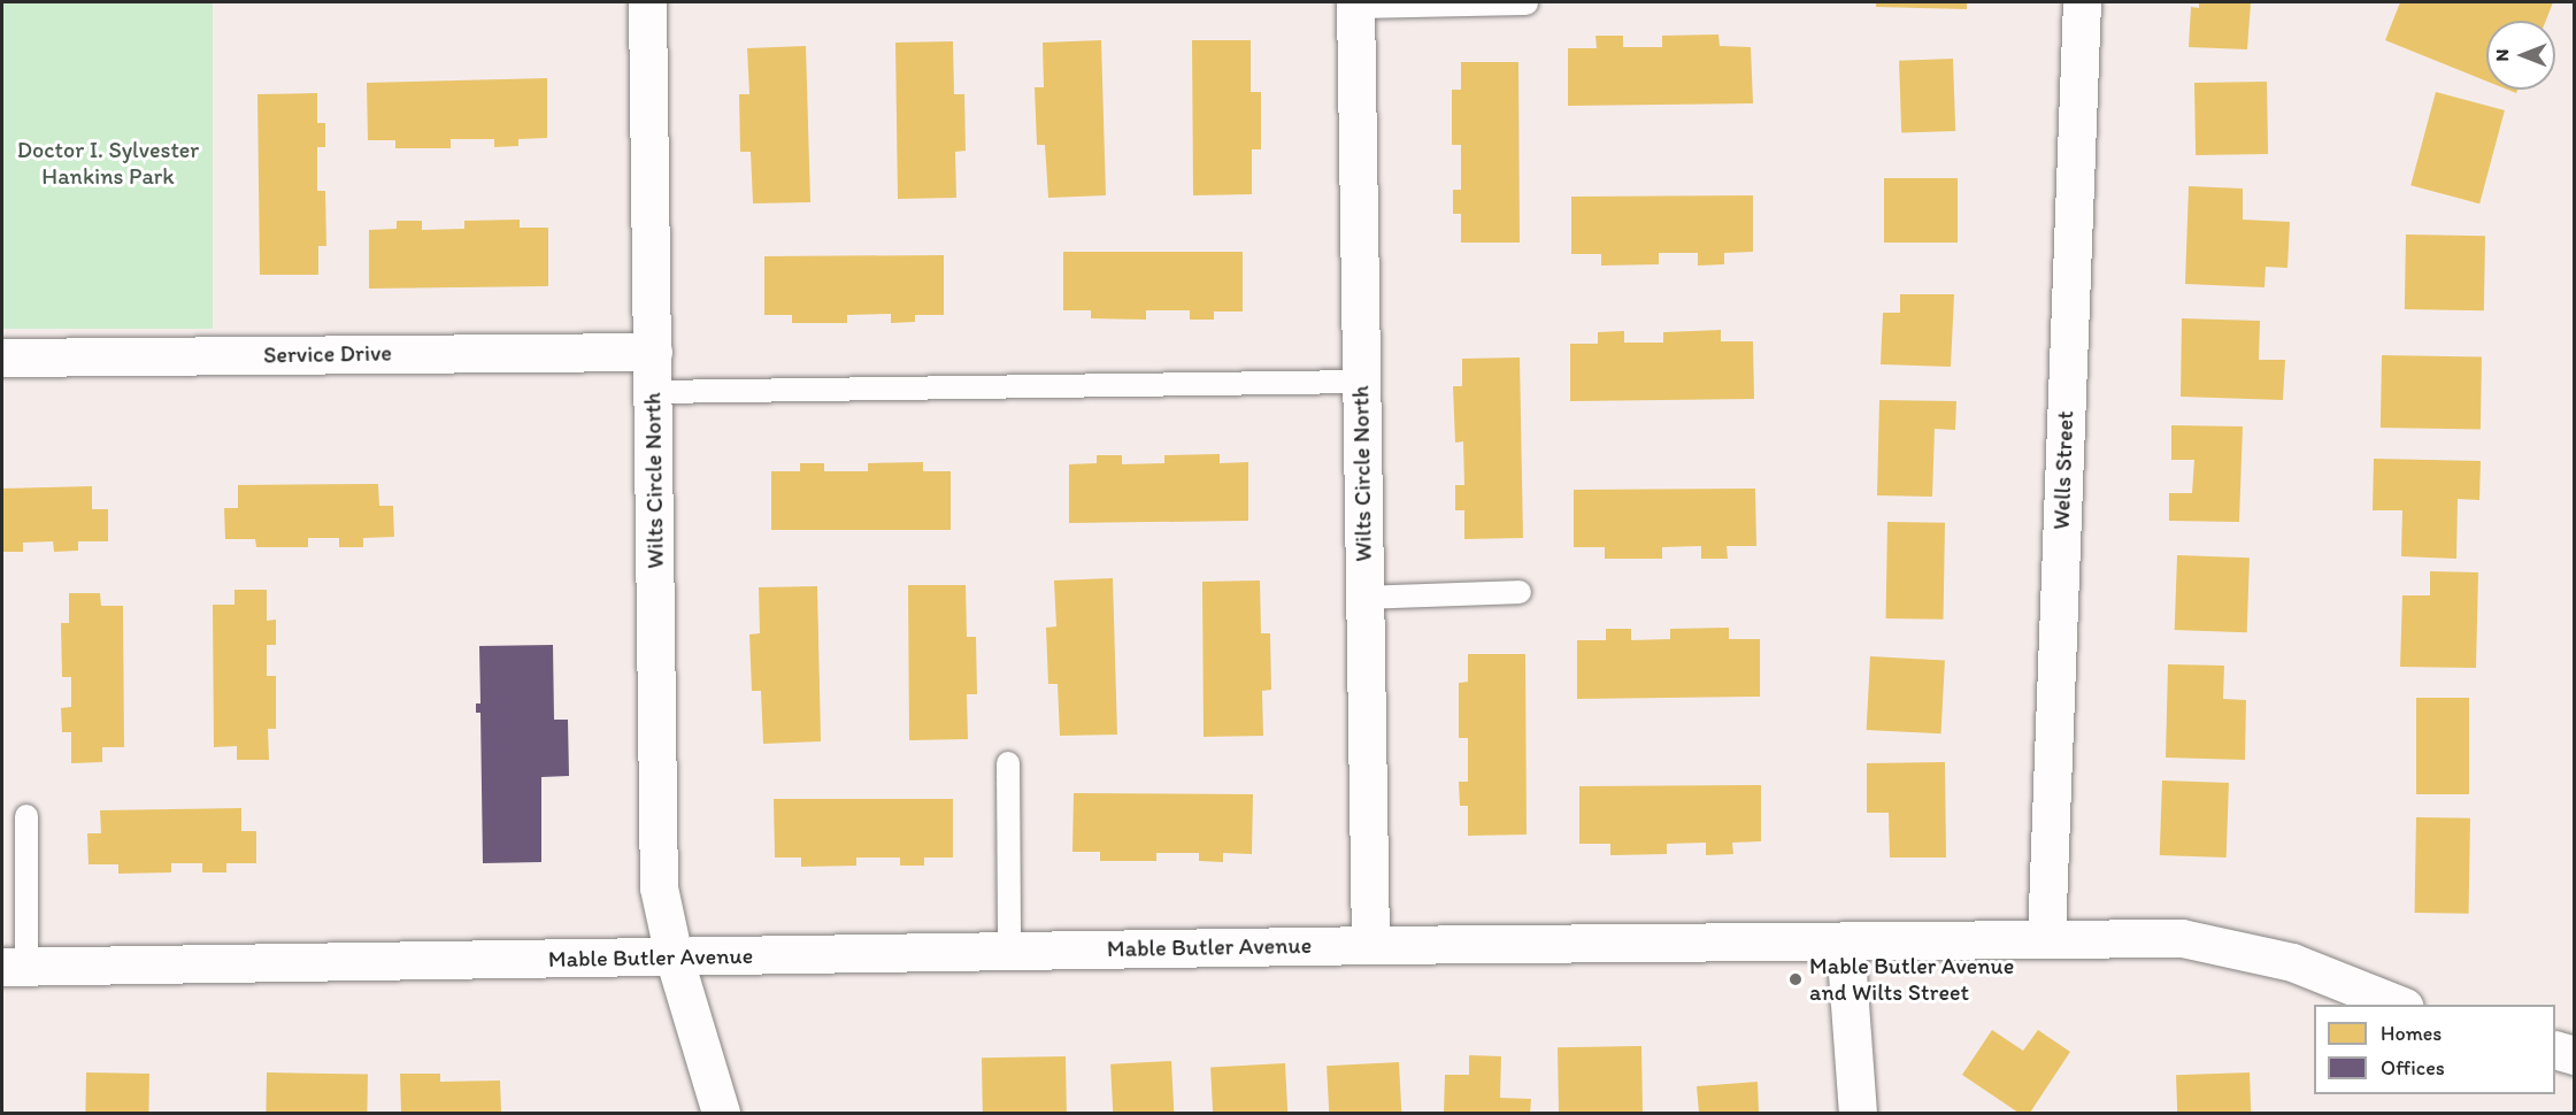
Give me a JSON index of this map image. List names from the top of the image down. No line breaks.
{"streets":{"street":["Service Drive","Wells Street","Wilts Circle North","Mable Butler Avenue"]},"crossings":[["Service Drive","Wilts Circle North"],["Wells Street","Mable Butler Avenue"],["Wilts Circle North","Mable Butler Avenue"]],"parks":["Doctor I. Sylvester Hankins Park"],"places":["Mable Butler Avenue and Wilts Street"],"legend":["Homes","Offices"],"north":"left"}
